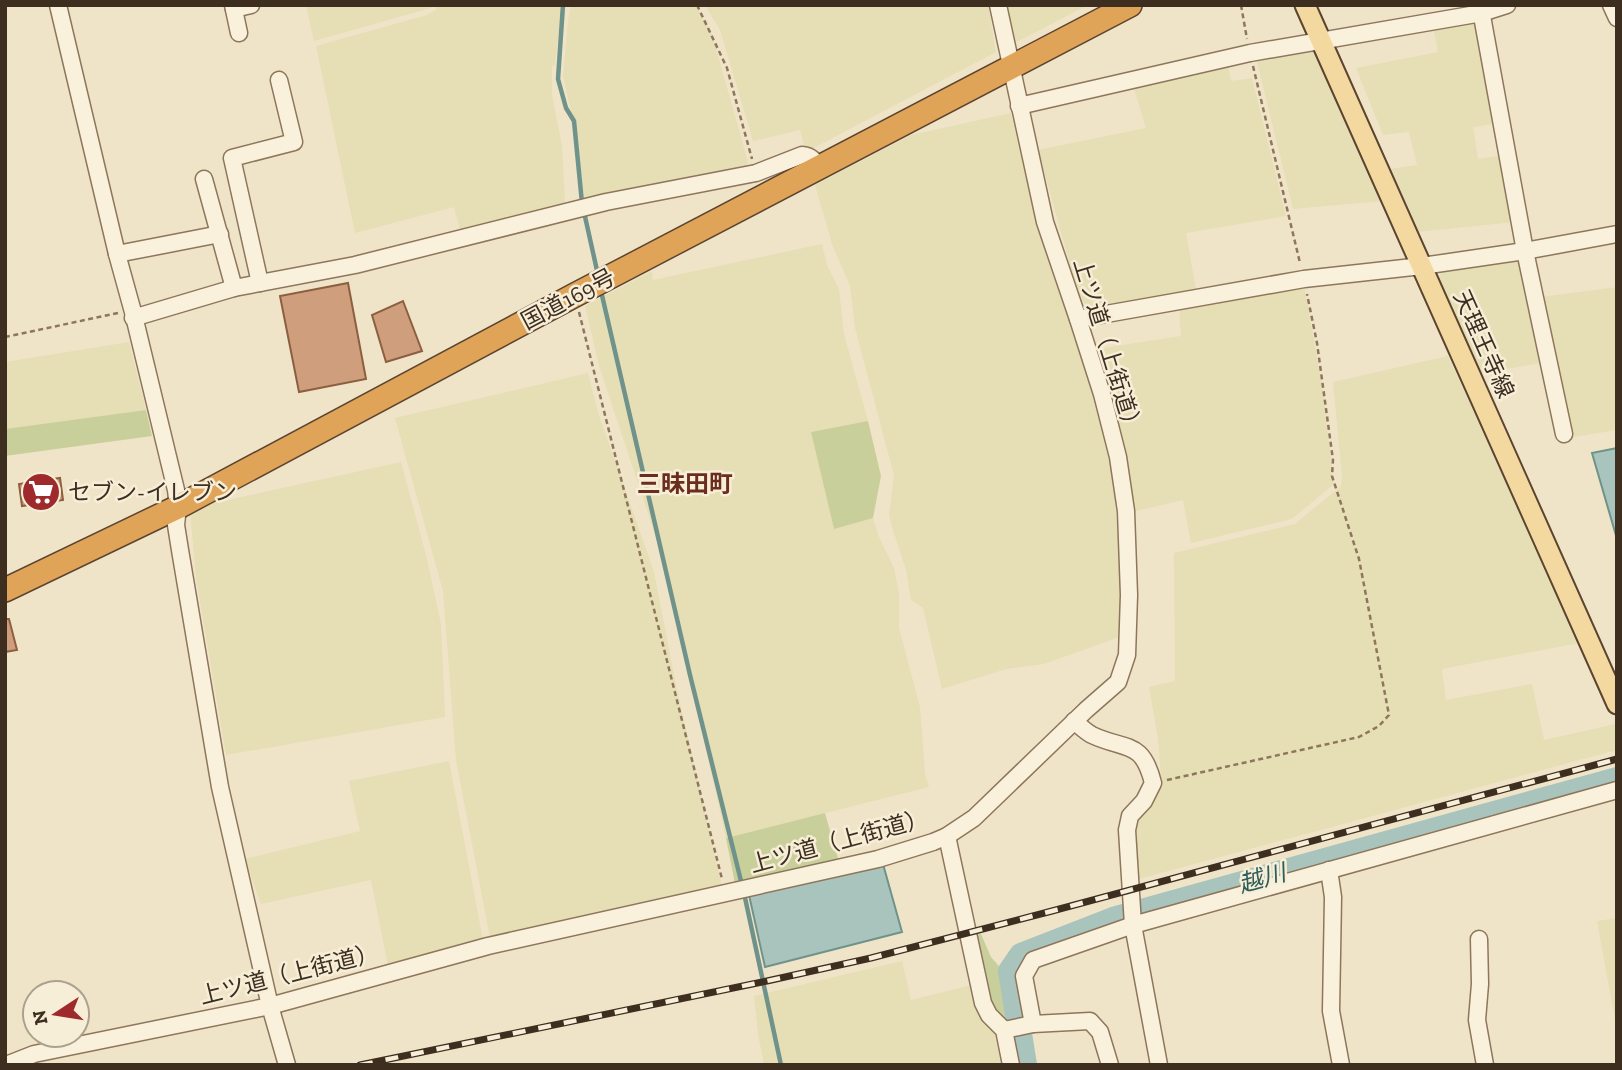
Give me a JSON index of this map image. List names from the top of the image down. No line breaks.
{"streets":{"highway":["国道169号"],"main road":["天理王寺線"],"street":["上ツ道（上街道）"]},"crossings":[["国道169号","上ツ道（上街道）"]],"districts":["三昧田町"],"water":["越川"],"places":{"supermarket":["セブン-イレブン"]},"north":"left"}
